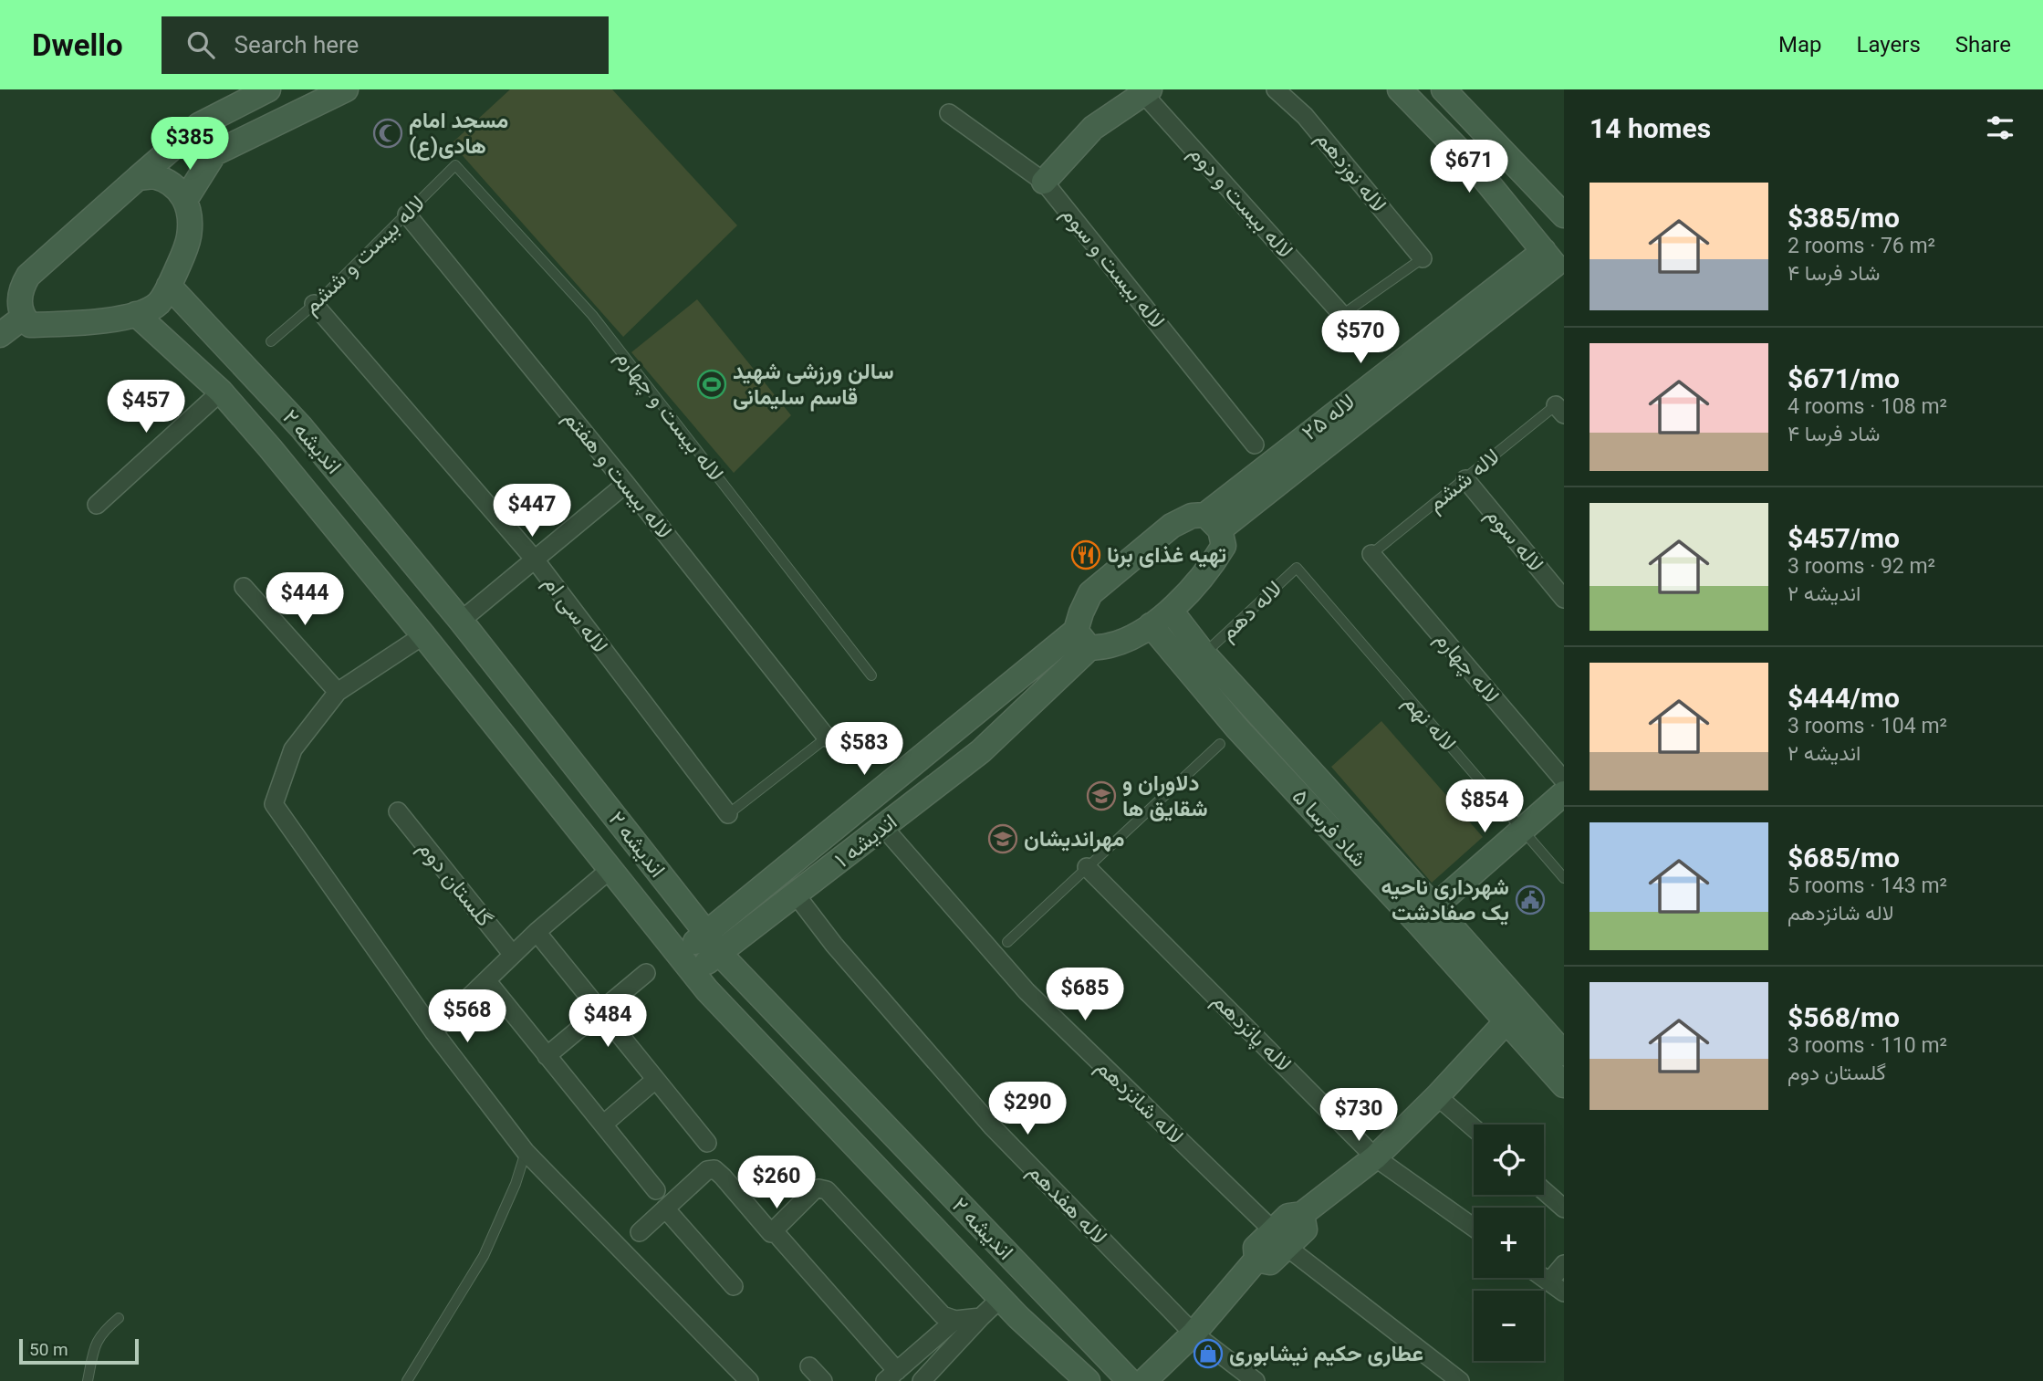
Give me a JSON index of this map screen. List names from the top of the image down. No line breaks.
{"streets":{"street":["لاله نوزدهم","لاله بیست و دوم","لاله بیست و سوم","لاله ۲۵","اندیشه ۲","لاله بیست و هفتم","لاله سوم","لاله سی ام","لاله چهارم","شاد فرسا ۵","اندیشه ۱","گلستان دوم","لاله پانزدهم","لاله شانزدهم","لاله هفدهم"],"lane":["لاله بیست و ششم","لاله بیست و چهارم","لاله ششم","لاله دهم","لاله نهم"]},"crossings":[["لاله بیست و ششم","لاله بیست و چهارم"],["لاله بیست و ششم","لاله بیست و هفتم"],["لاله بیست و ششم","لاله سی ام"],["لاله ۲۵","اندیشه ۱"],["اندیشه ۲","اندیشه ۱"],["لاله ششم","لاله سوم"],["لاله ششم","لاله چهارم"],["لاله دهم","لاله نهم"],["لاله دهم","شاد فرسا ۵"],["شاد فرسا ۵","اندیشه ۱"],["اندیشه ۱","لاله شانزدهم"],["اندیشه ۱","لاله هفدهم"]],"places":{"mosque":["مسجد امام هادی(ع)"],"sports":["سالن ورزشی شهید قاسم سلیمانی"],"restaurant":["تهیه غذای برنا"],"school or university":["دلاوران و شقایق ها","مهراندیشان"],"public building":["شهرداری ناحیه یک صفادشت"],"shop":["عطاری حکیم نیشابوری"]},"scale_bar":"50 m","page":{"header":"Dwello","search":"Search here","nav":["Map","Layers","Share"],"heading":"14 homes","price":["$385","$671","$570","$457","$447","$444","$583","$854","$685","$568","$484","$290","$730","$260"],"list":[{"name":"$385/mo","note":"2 rooms · 76 m² · شاد فرسا ۴"},{"name":"$671/mo","note":"4 rooms · 108 m² · شاد فرسا ۴"},{"name":"$457/mo","note":"3 rooms · 92 m² · اندیشه ۲"},{"name":"$444/mo","note":"3 rooms · 104 m² · اندیشه ۲"},{"name":"$685/mo","note":"5 rooms · 143 m² · لاله شانزدهم"},{"name":"$568/mo","note":"3 rooms · 110 m² · گلستان دوم"}],"map_buttons":["+","−"],"scale":"50 m"}}
